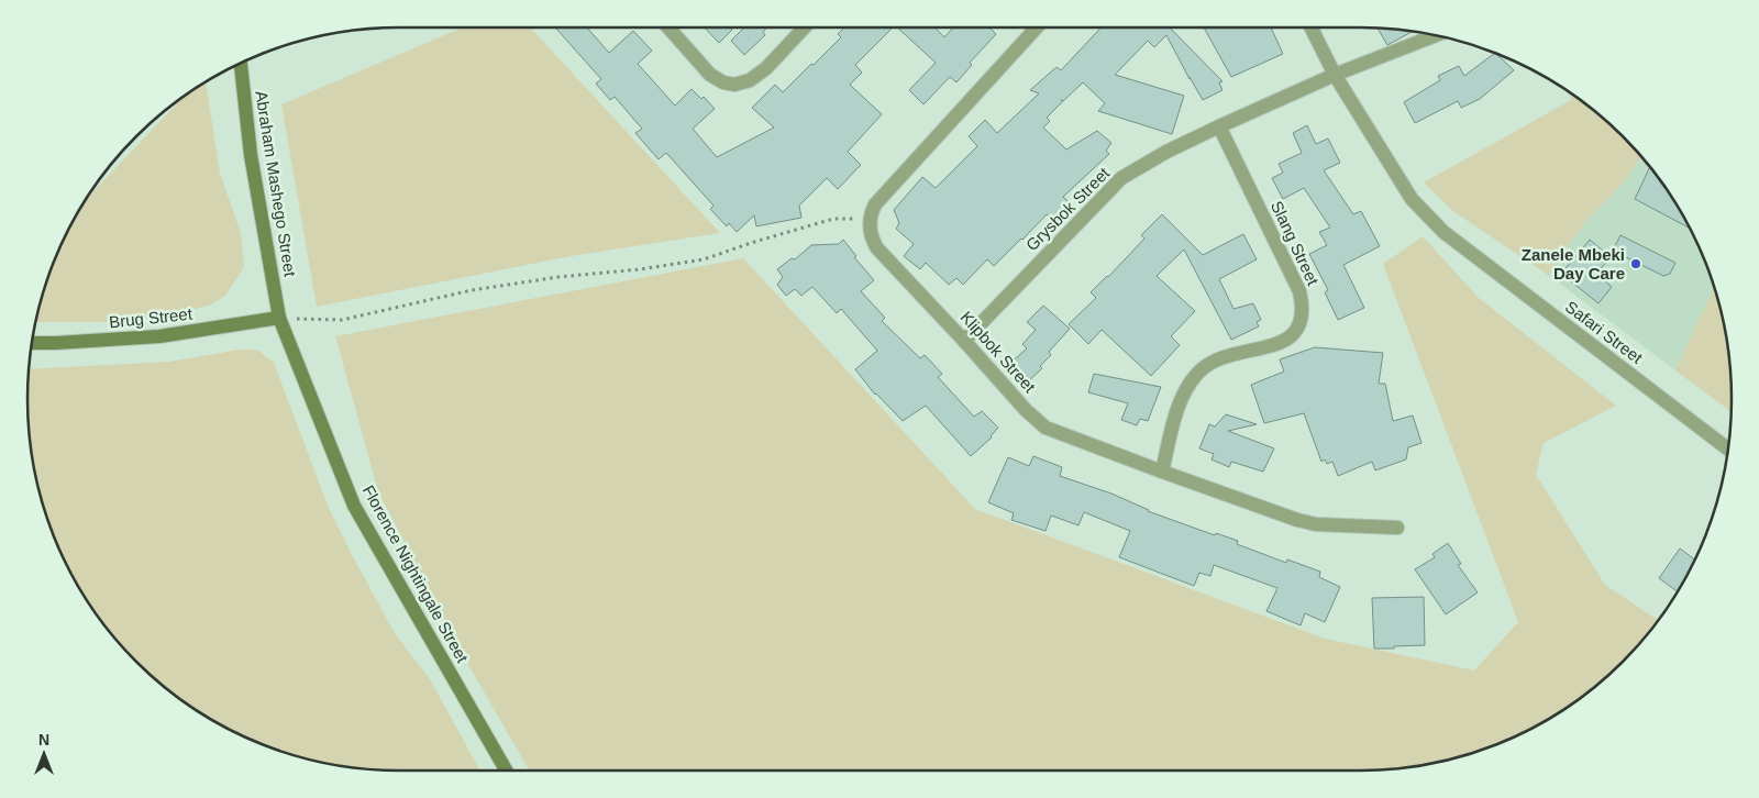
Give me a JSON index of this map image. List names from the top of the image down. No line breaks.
{"streets":{"main road":["Abraham Mashego Street","Brug Street","Florence Nightingale Street"],"street":["Grysbok Street","Slang Street","Safari Street","Klipbok Street"]},"crossings":[["Abraham Mashego Street","Brug Street"],["Abraham Mashego Street","Florence Nightingale Street"],["Grysbok Street","Slang Street"],["Grysbok Street","Safari Street"],["Grysbok Street","Klipbok Street"],["Slang Street","Klipbok Street"],["Brug Street","Florence Nightingale Street"]],"places":["Zanele Mbeki Day Care"],"north":"top"}
